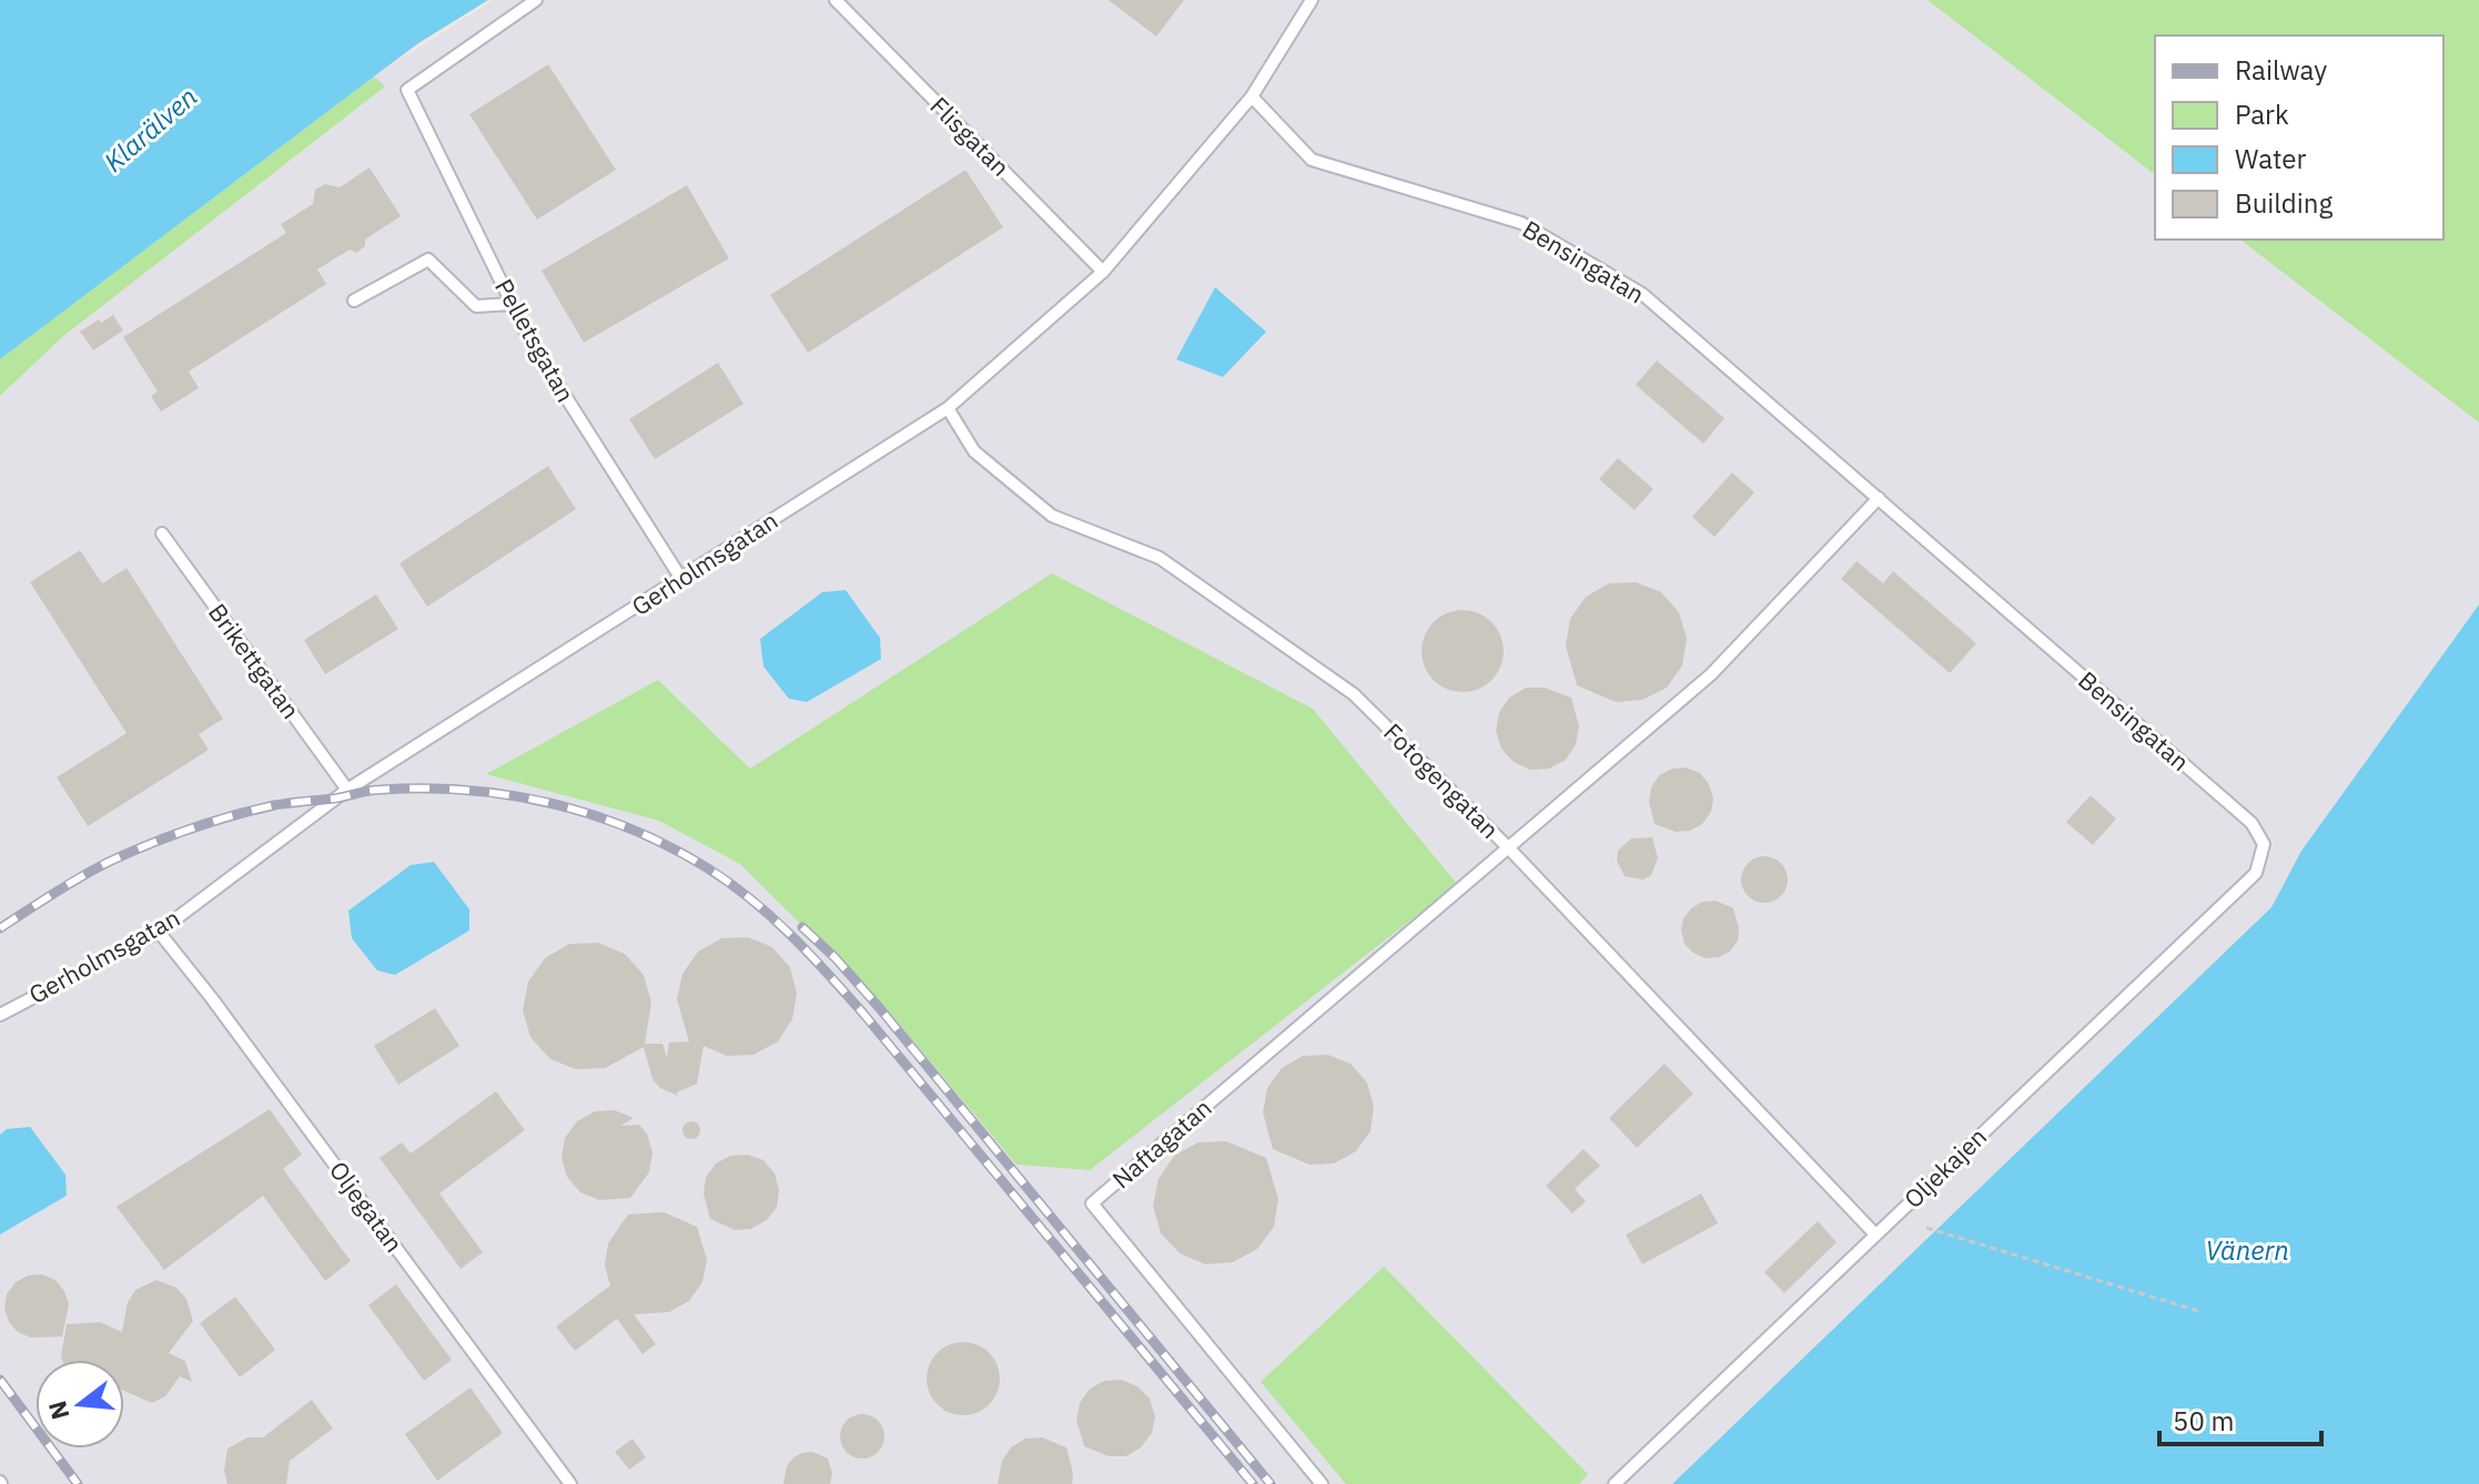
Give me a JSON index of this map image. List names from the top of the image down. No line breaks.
{"streets":{"lane":["Flisgatan","Bensingatan","Pelletsgatan","Gerholmsgatan","Brikettgatan","Fotogengatan","Naftagatan","Oljekajen","Oljegatan"]},"crossings":[["Flisgatan","Gerholmsgatan"],["Bensingatan","Gerholmsgatan"],["Bensingatan","Oljekajen"],["Pelletsgatan","Gerholmsgatan"],["Gerholmsgatan","Brikettgatan"],["Gerholmsgatan","Fotogengatan"],["Gerholmsgatan","Oljegatan"],["Fotogengatan","Naftagatan"],["Fotogengatan","Oljekajen"]],"water":["Klarälven","Vänern"],"legend":["Railway","Park","Water","Building"],"scale_bar":"50 m","north":"left"}
